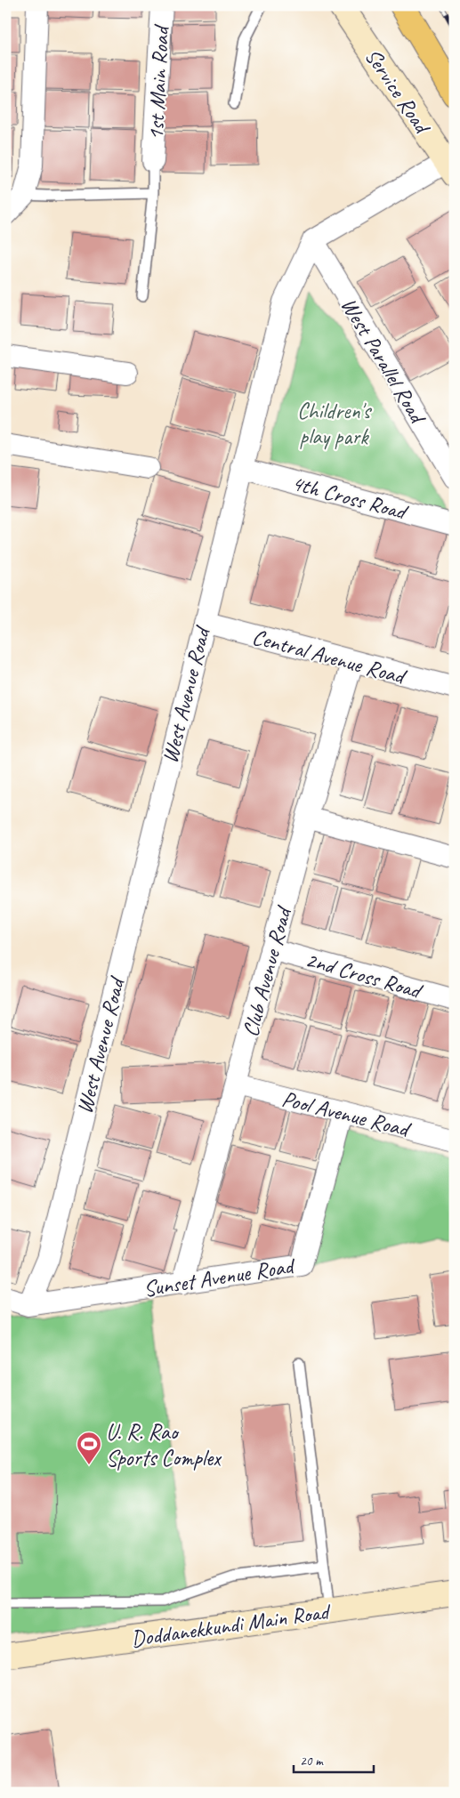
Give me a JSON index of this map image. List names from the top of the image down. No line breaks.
{"streets":{"street":["1st Main Road","Service Road","West Parallel Road","4th Cross Road","Central Avenue Road","West Avenue Road","Club Avenue Road","2nd Cross Road","Pool Avenue Road","Sunset Avenue Road","Doddanekkundi Main Road"]},"crossings":[["West Parallel Road","West Avenue Road"],["4th Cross Road","West Avenue Road"],["Central Avenue Road","West Avenue Road"],["Central Avenue Road","Club Avenue Road"],["West Avenue Road","Sunset Avenue Road"],["Club Avenue Road","2nd Cross Road"],["Club Avenue Road","Pool Avenue Road"],["Club Avenue Road","Sunset Avenue Road"],["Pool Avenue Road","Sunset Avenue Road"]],"parks":["Children's play park"],"places":{"sports":["U. R. Rao Sports Complex"]},"scale_bar":"20 m"}
